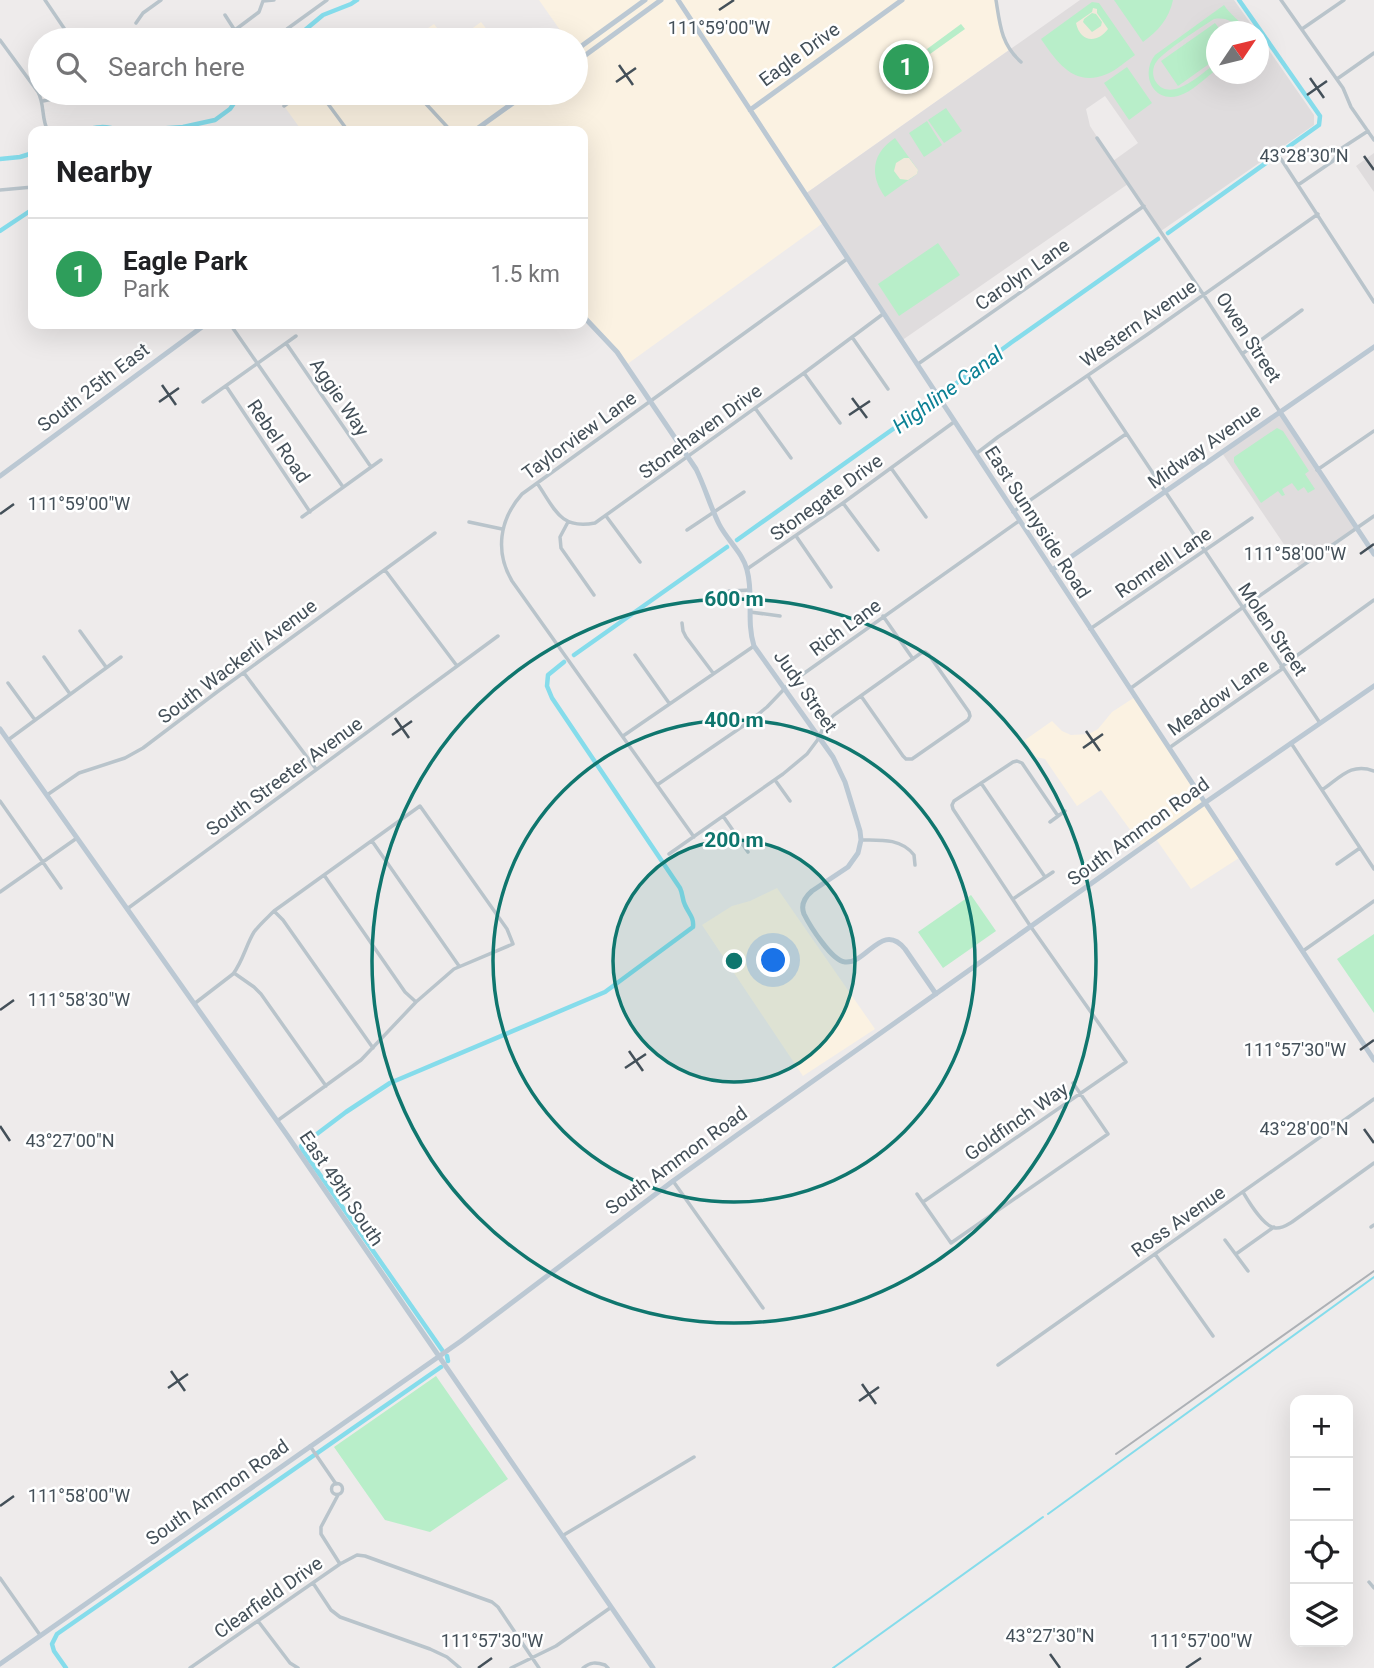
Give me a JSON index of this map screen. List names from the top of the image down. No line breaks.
{"streets":{"street":["Eagle Drive","Carolyn Lane","Western Avenue","Owen Street","South 25th East","Aggie Way","Stonehaven Drive","Taylorview Lane","Rebel Road","Midway Avenue","Stonegate Drive","East Sunnyside Road","Romrell Lane","Rich Lane","Molen Street","South Wackerli Avenue","Judy Street","Meadow Lane","South Streeter Avenue","South Ammon Road","Goldfinch Way","East 49th South","Ross Avenue","Clearfield Drive"]},"crossings":[["Eagle Drive","East Sunnyside Road"],["Carolyn Lane","Owen Street"],["Carolyn Lane","East Sunnyside Road"],["Western Avenue","Owen Street"],["Western Avenue","East Sunnyside Road"],["Western Avenue","Molen Street"],["Owen Street","Midway Avenue"],["Stonehaven Drive","East Sunnyside Road"],["Stonehaven Drive","Judy Street"],["Taylorview Lane","East Sunnyside Road"],["Taylorview Lane","Judy Street"],["Midway Avenue","East Sunnyside Road"],["Midway Avenue","Molen Street"],["Stonegate Drive","East Sunnyside Road"],["Stonegate Drive","Judy Street"],["East Sunnyside Road","Romrell Lane"],["East Sunnyside Road","Rich Lane"],["East Sunnyside Road","Meadow Lane"],["East Sunnyside Road","South Ammon Road"],["Romrell Lane","Molen Street"],["Rich Lane","Judy Street"],["Molen Street","Meadow Lane"],["Molen Street","South Ammon Road"],["South Wackerli Avenue","East 49th South"],["South Streeter Avenue","East 49th South"],["South Ammon Road","Goldfinch Way"],["South Ammon Road","East 49th South"]],"water":["Highline Canal"],"north":"top right","page":{"search":"Search here","pins":"1","heading":"Nearby","list":[{"mark":"1","name":"Eagle Park","note":"Park","value":"1.5 km"}],"map_buttons":["+","−"]},"coordinates":["111°59'00\"W","43°28'30\"N","111°58'00\"W","111°58'30\"W","111°57'30\"W","43°28'00\"N","43°27'00\"N","43°27'30\"N","111°57'00\"W"],"rings":["600 m","400 m","200 m"]}
